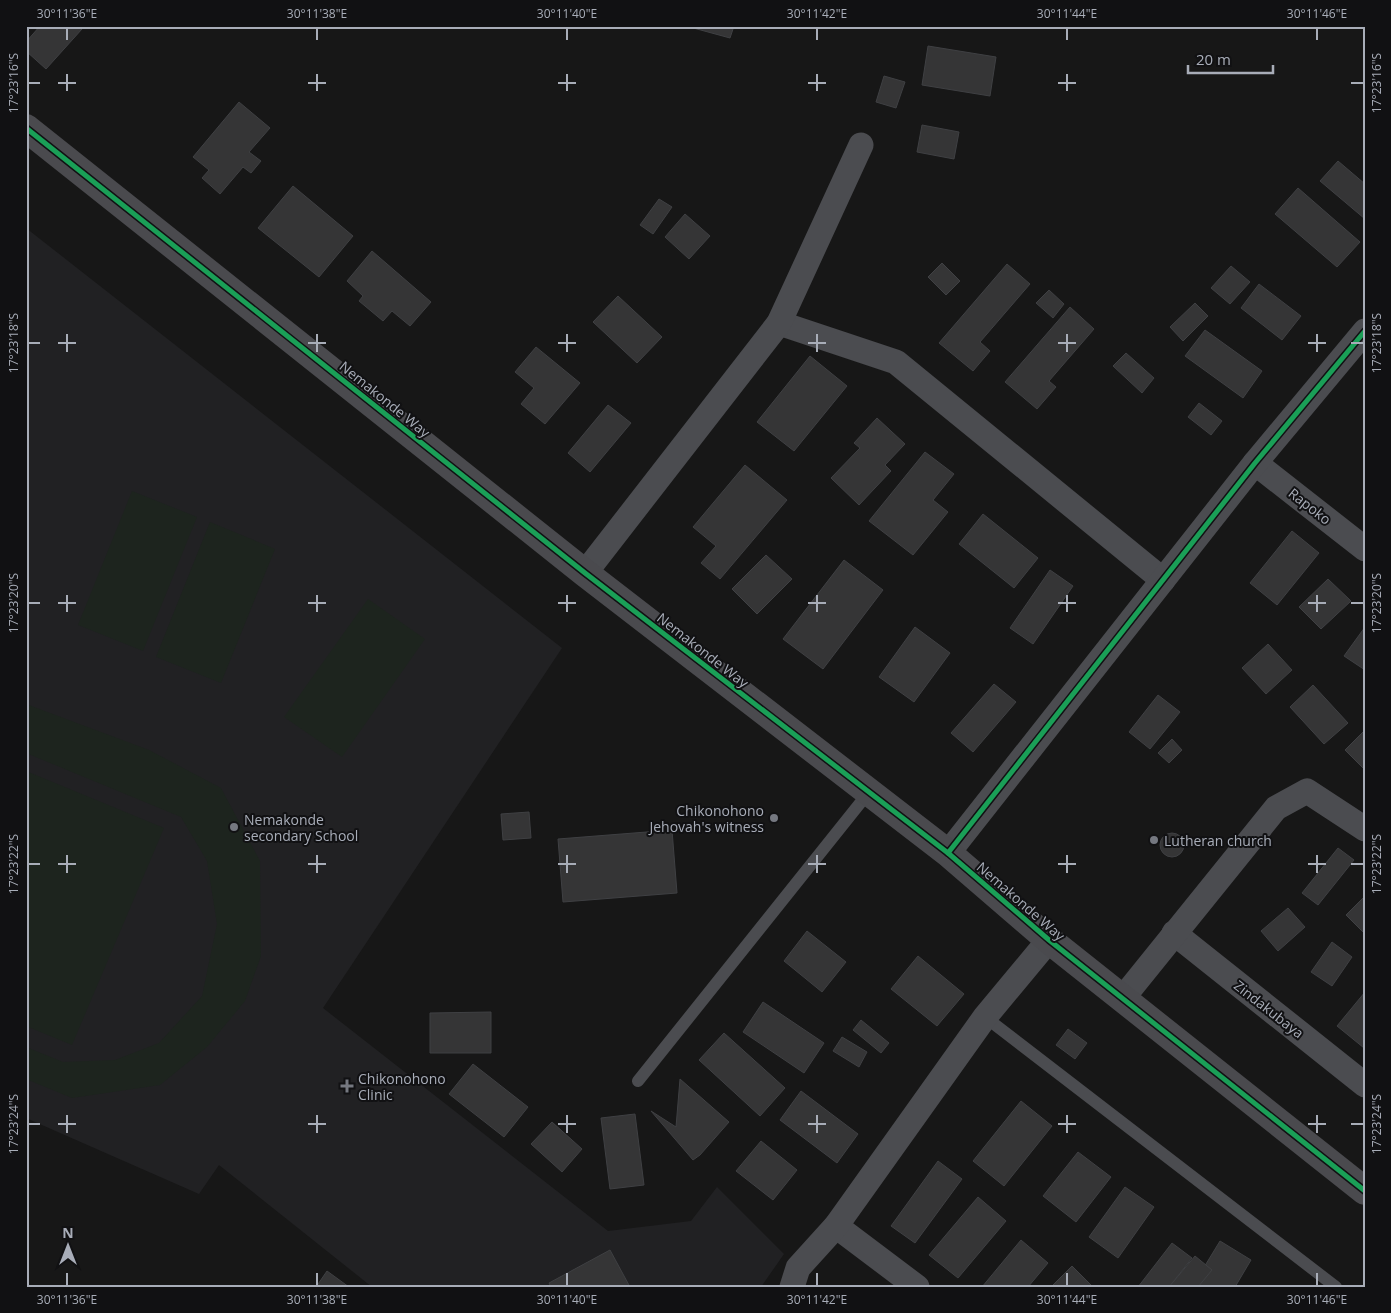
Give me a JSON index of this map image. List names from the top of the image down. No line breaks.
{"streets":{"street":["Nemakonde Way","Rapoko","Zindakubaya"]},"places":{"other":["Chikonohono Jehovah's witness","Nemakonde secondary School","Lutheran church"],"health":["Chikonohono Clinic"]},"scale_bar":"20 m","north":"top","coordinates":["30°11'36\"E","30°11'38\"E","30°11'40\"E","30°11'42\"E","30°11'44\"E","30°11'46\"E","17°23'16\"S","17°23'18\"S","17°23'20\"S","17°23'22\"S","17°23'24\"S"]}
